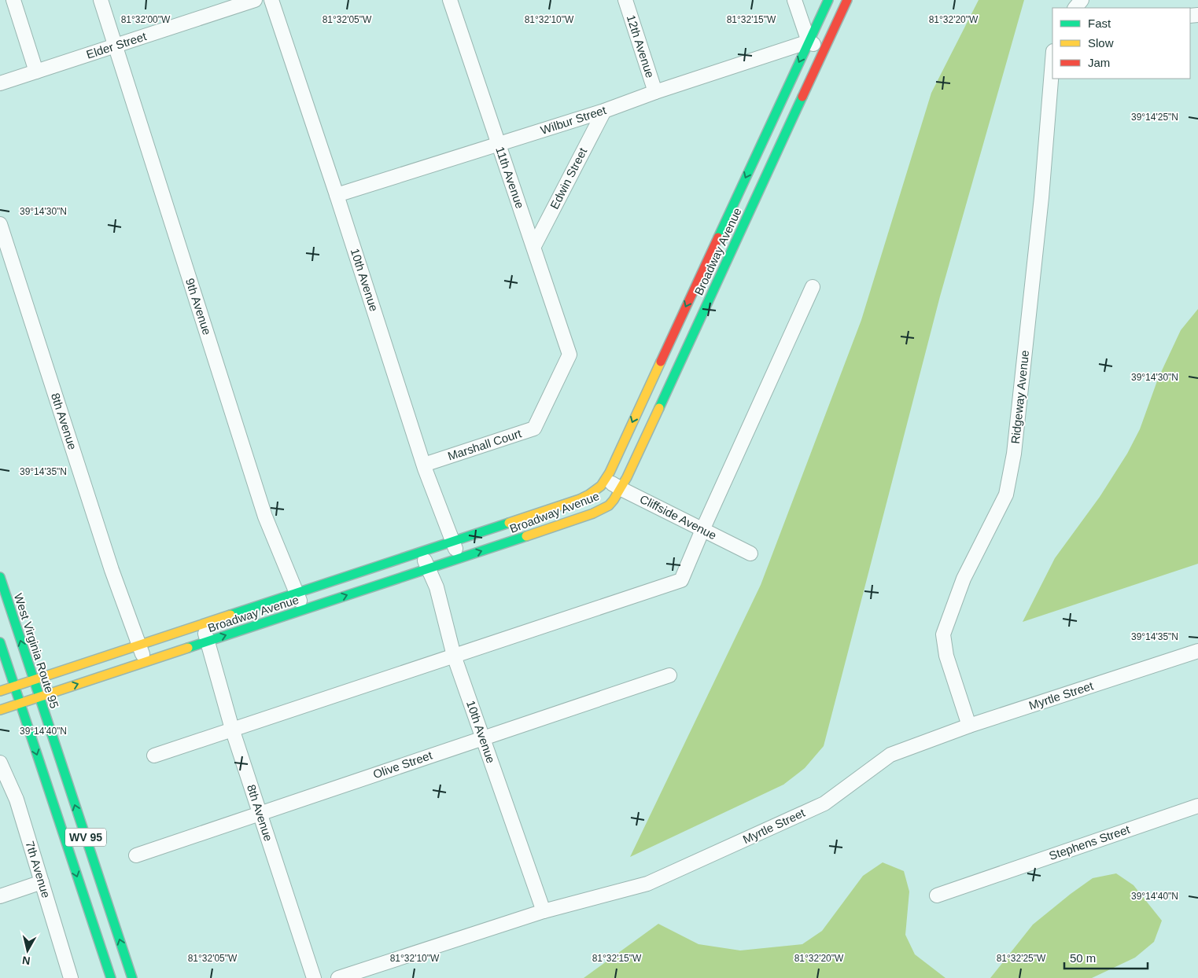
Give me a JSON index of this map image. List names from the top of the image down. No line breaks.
{"streets":{"main road":["Broadway Avenue","West Virginia Route 95","WV 95"],"street":["Elder Street","12th Avenue","Wilbur Street","11th Avenue","Edwin Street","10th Avenue","9th Avenue","Ridgeway Avenue","8th Avenue","Marshall Court","Cliffside Avenue","Myrtle Street","Olive Street","Stephens Street","7th Avenue"]},"crossings":[["Elder Street","9th Avenue"],["12th Avenue","Wilbur Street"],["Wilbur Street","11th Avenue"],["Wilbur Street","Edwin Street"],["Wilbur Street","Broadway Avenue"],["Wilbur Street","10th Avenue"],["11th Avenue","Edwin Street"],["11th Avenue","Marshall Court"],["Broadway Avenue","10th Avenue"],["Broadway Avenue","9th Avenue"],["Broadway Avenue","8th Avenue"],["Broadway Avenue","Cliffside Avenue"],["Broadway Avenue","West Virginia Route 95"],["Broadway Avenue","WV 95"],["10th Avenue","Marshall Court"],["10th Avenue","Myrtle Street"],["10th Avenue","Olive Street"],["Ridgeway Avenue","Myrtle Street"],["8th Avenue","Olive Street"]],"legend":["Fast","Slow","Jam"],"scale_bar":"50 m","north":"bottom","coordinates":["81°32'00\"W","81°32'05\"W","81°32'10\"W","81°32'15\"W","81°32'20\"W","39°14'25\"N","39°14'30\"N","39°14'35\"N","39°14'40\"N","81°32'25\"W"]}
